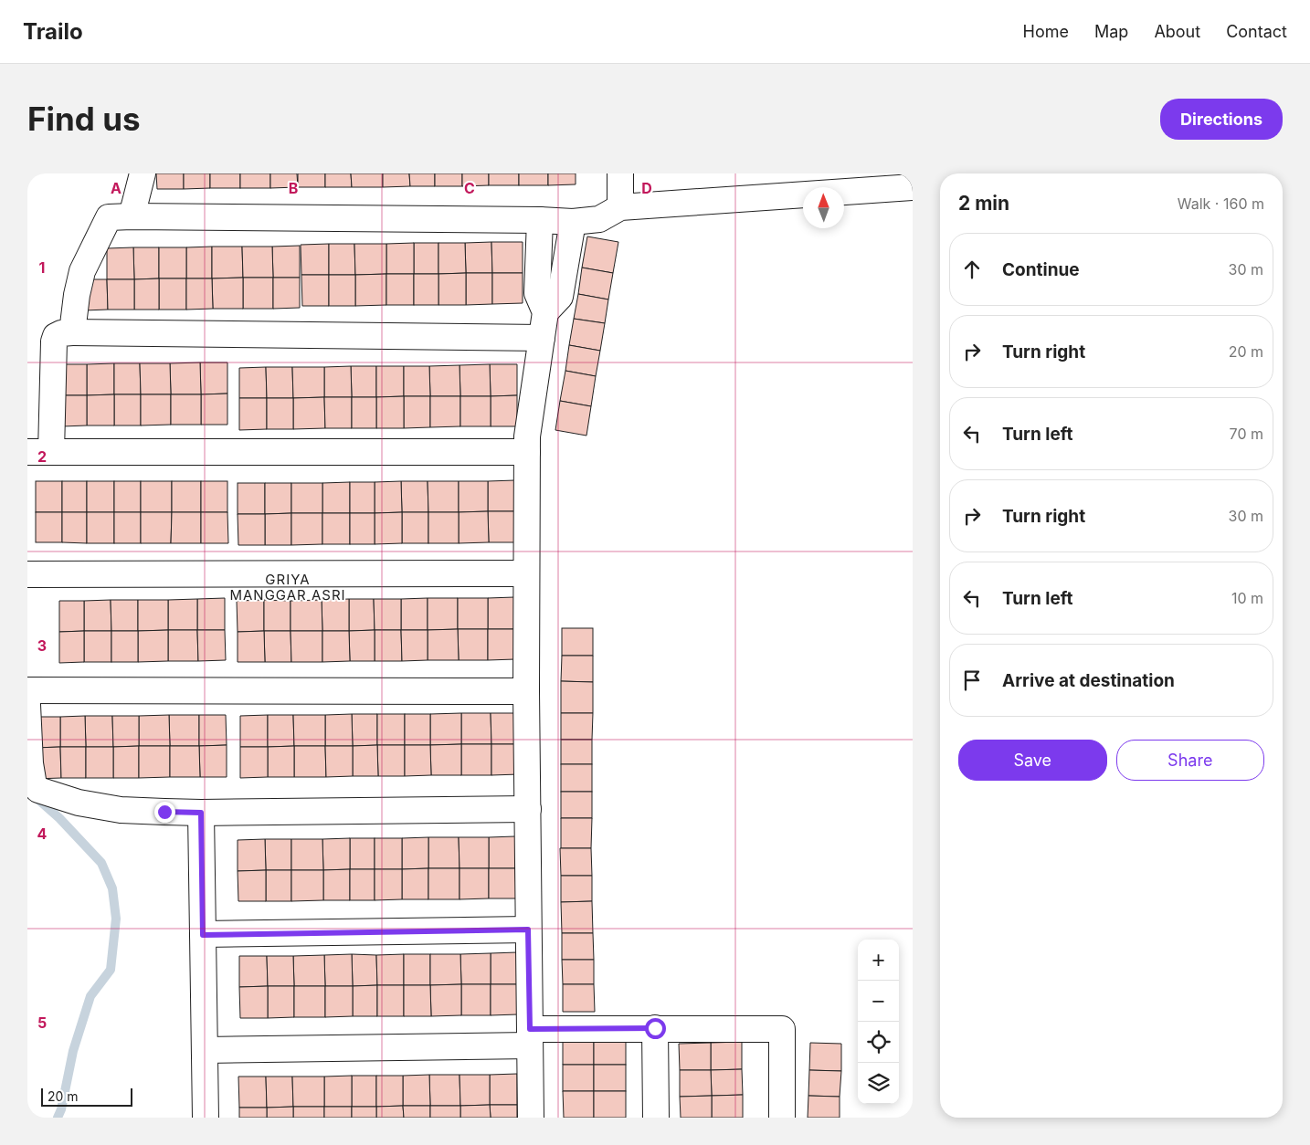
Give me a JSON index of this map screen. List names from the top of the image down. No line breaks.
{"districts":["GRIYA MANGGAR ASRI"],"scale_bar":"20 m","north":"top","page":{"header":"Trailo","nav":["Home","Map","About","Contact"],"buttons":["Directions",["Save","Share"]],"title":"Find us","heading":["2 min","Walk · 160 m"],"list":[["Continue","30 m"],["Turn right","20 m"],["Turn left","70 m"],["Turn right","30 m"],["Turn left","10 m"],"Arrive at destination"],"map_buttons":["+","−"],"scale":"20 m"},"grid":{"columns":["A","B","C","D"],"rows":["1","2","3","4","5"]}}
